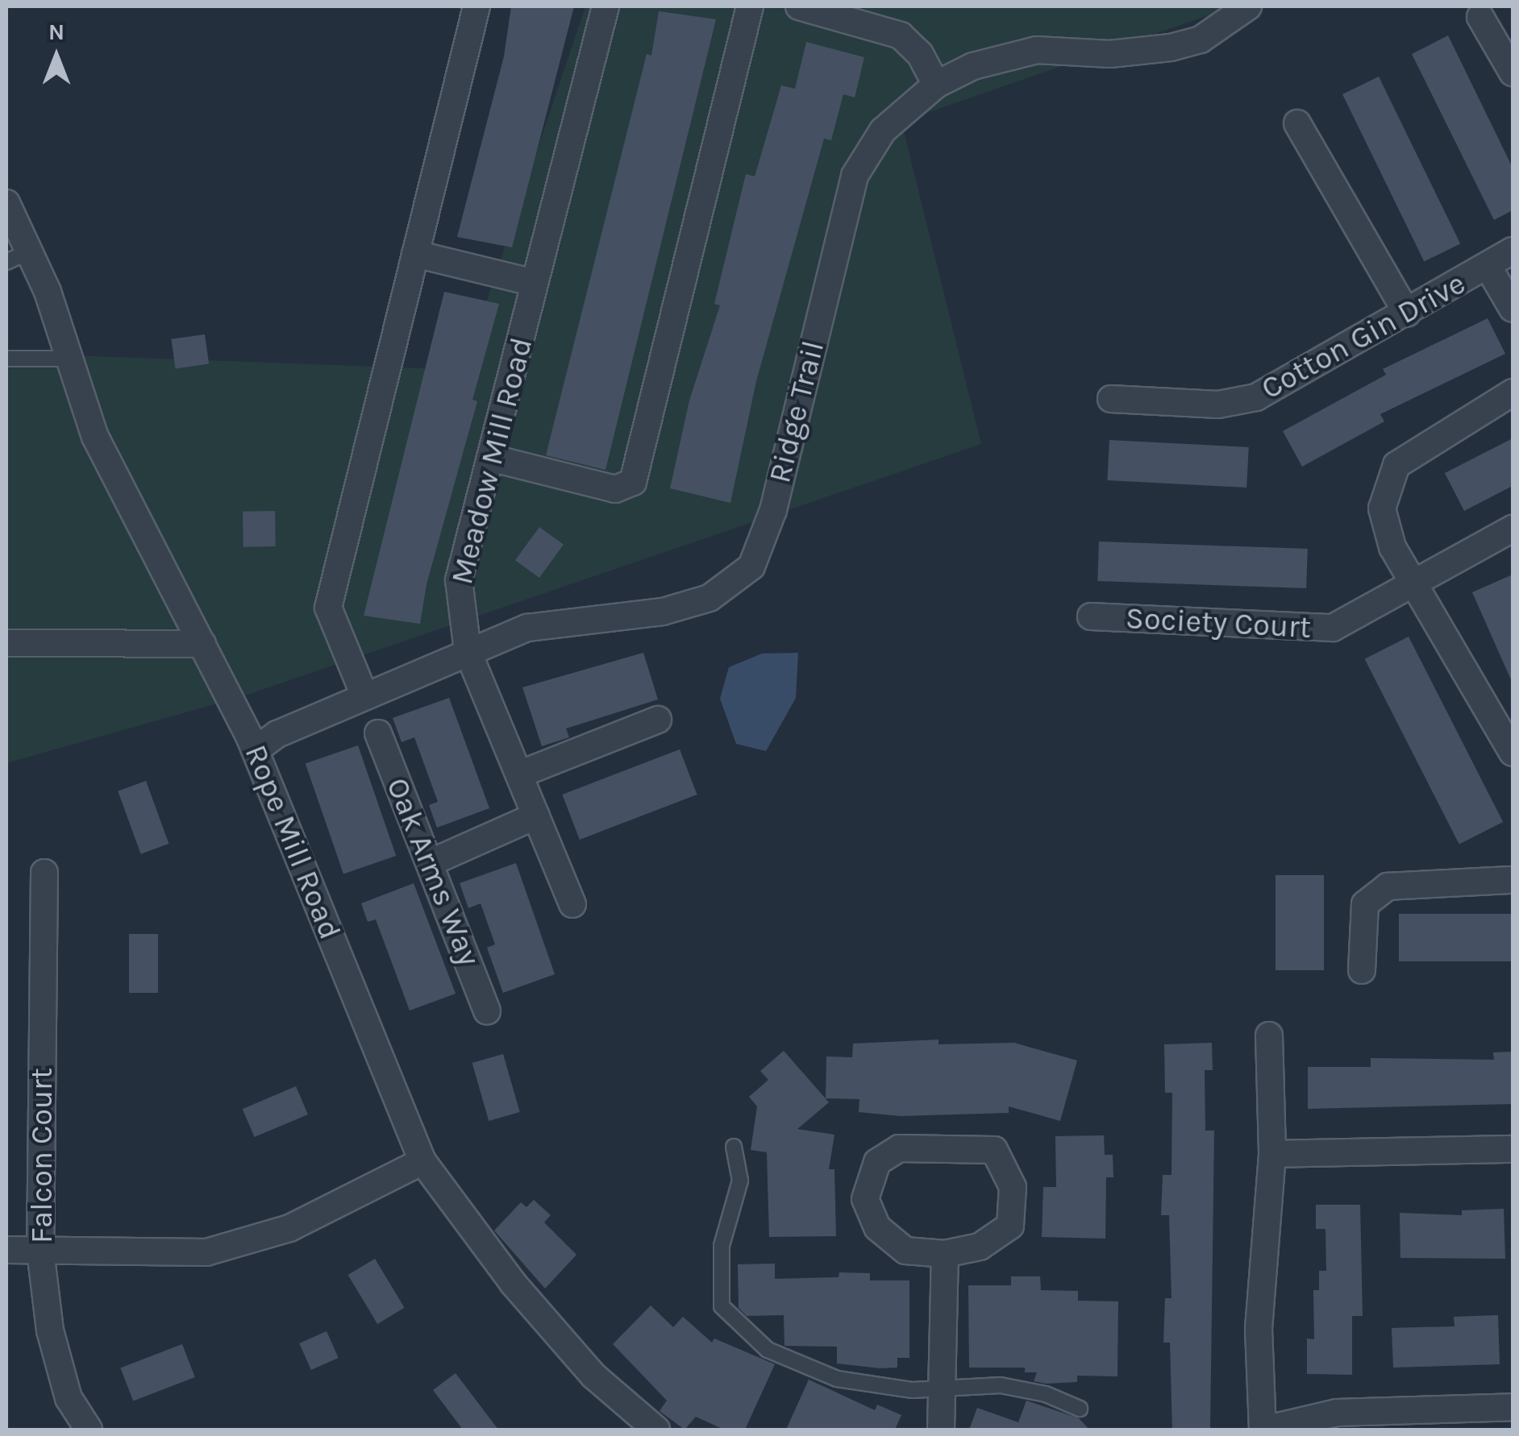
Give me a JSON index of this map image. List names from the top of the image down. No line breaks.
{"streets":{"street":["Cotton Gin Drive","Ridge Trail","Meadow Mill Road","Society Court","Rope Mill Road","Oak Arms Way","Falcon Court"]},"crossings":[["Ridge Trail","Meadow Mill Road"],["Ridge Trail","Rope Mill Road"]],"north":"top"}
